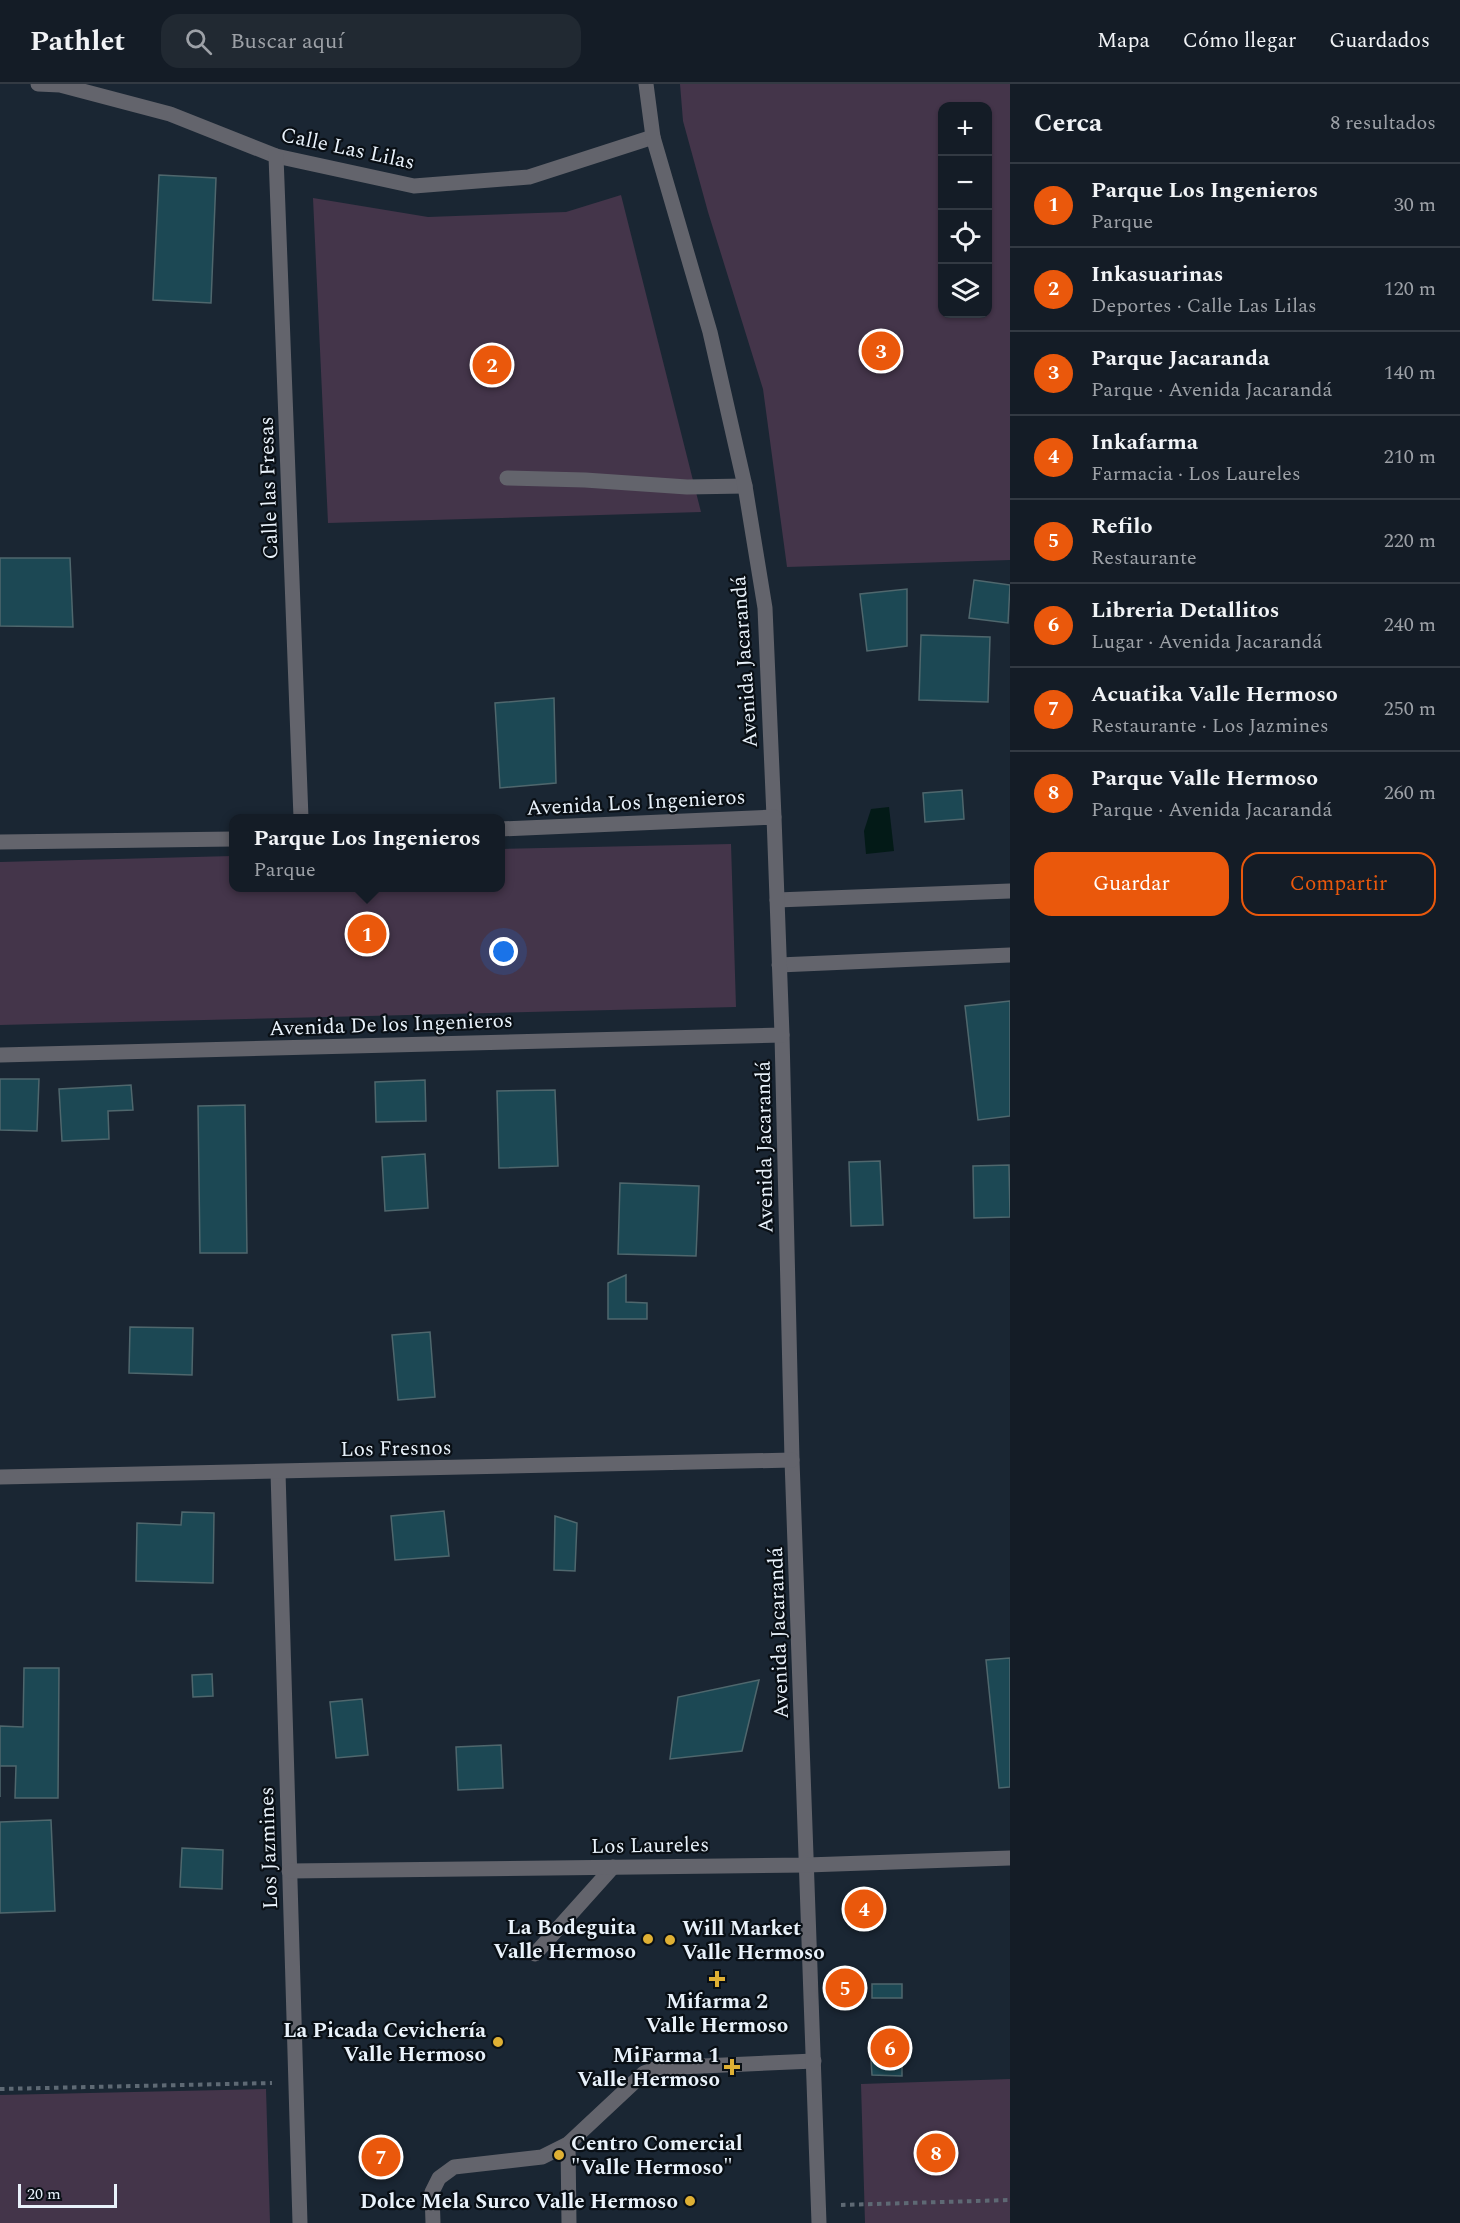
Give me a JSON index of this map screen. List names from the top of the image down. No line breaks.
{"streets":{"street":["Calle Las Lilas","Calle las Fresas","Avenida Jacarandá","Avenida Los Ingenieros","Avenida De los Ingenieros","Los Fresnos","Los Laureles","Los Jazmines"]},"crossings":[["Calle Las Lilas","Calle las Fresas"],["Calle Las Lilas","Avenida Jacarandá"],["Avenida Jacarandá","Avenida Los Ingenieros"],["Avenida Jacarandá","Avenida De los Ingenieros"],["Avenida Jacarandá","Los Fresnos"],["Avenida Jacarandá","Los Laureles"],["Los Fresnos","Los Jazmines"],["Los Laureles","Los Jazmines"]],"places":{"other":["La Bodeguita Valle Hermoso","Will Market Valle Hermoso","La Picada Cevichería Valle Hermoso","Centro Comercial \"Valle Hermoso\"","Dolce Mela Surco Valle Hermoso"],"health":["Mifarma 2 Valle Hermoso","MiFarma 1 Valle Hermoso"]},"scale_bar":"20 m","page":{"header":"Pathlet","search":"Buscar aquí","nav":["Mapa","Cómo llegar","Guardados"],"heading":["Cerca","8 resultados"],"map_buttons":["+","−"],"list":[{"mark":"1","name":"Parque Los Ingenieros","note":"Parque","value":"30 m"},{"mark":"2","name":"Inkasuarinas","note":"Deportes · Calle Las Lilas","value":"120 m"},{"mark":"3","name":"Parque Jacaranda","note":"Parque · Avenida Jacarandá","value":"140 m"},{"mark":"4","name":"Inkafarma","note":"Farmacia · Los Laureles","value":"210 m"},{"mark":"5","name":"Refilo","note":"Restaurante","value":"220 m"},{"mark":"6","name":"Libreria Detallitos","note":"Lugar · Avenida Jacarandá","value":"240 m"},{"mark":"7","name":"Acuatika Valle Hermoso","note":"Restaurante · Los Jazmines","value":"250 m"},{"mark":"8","name":"Parque Valle Hermoso","note":"Parque · Avenida Jacarandá","value":"260 m"}],"pins":["3","2","1","4","5","6","8","7"],"popup":["Parque Los Ingenieros","Parque"],"buttons":["Guardar","Compartir"],"scale":"20 m"}}
